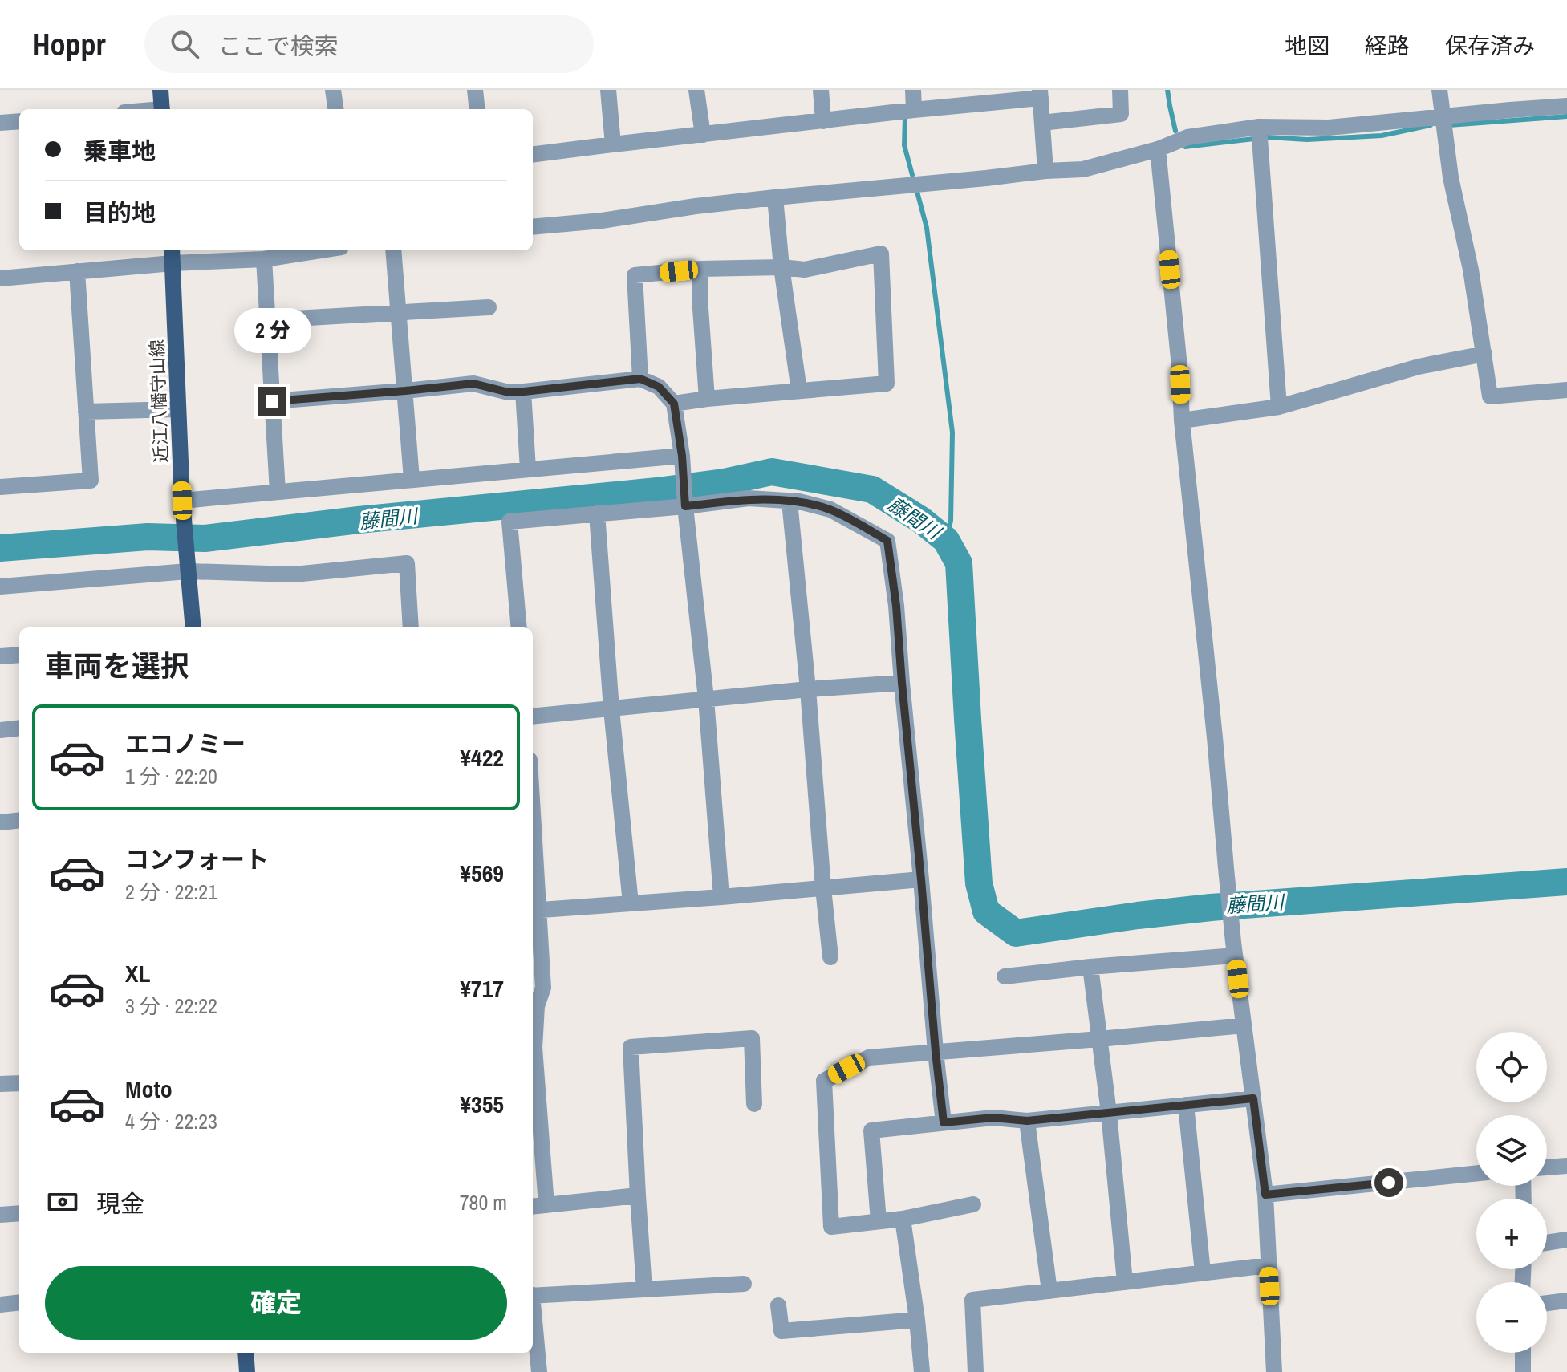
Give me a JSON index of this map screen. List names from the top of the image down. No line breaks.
{"streets":{"main road":["近江八幡守山線"]},"water":["藤間川"],"page":{"header":"Hoppr","search":"ここで検索","nav":["地図","経路","保存済み"],"banner":["乗車地","目的地"],"bubble":"2 分","heading":"車両を選択","list":[{"name":"エコノミー","note":"1 分 · 22:20","value":"¥422"},{"name":"コンフォート","note":"2 分 · 22:21","value":"¥569"},{"name":"XL","note":"3 分 · 22:22","value":"¥717"},{"name":"Moto","note":"4 分 · 22:23","value":"¥355"}],"map_buttons":["+","−"],"pay":["現金","780 m"],"buttons":"確定"}}
